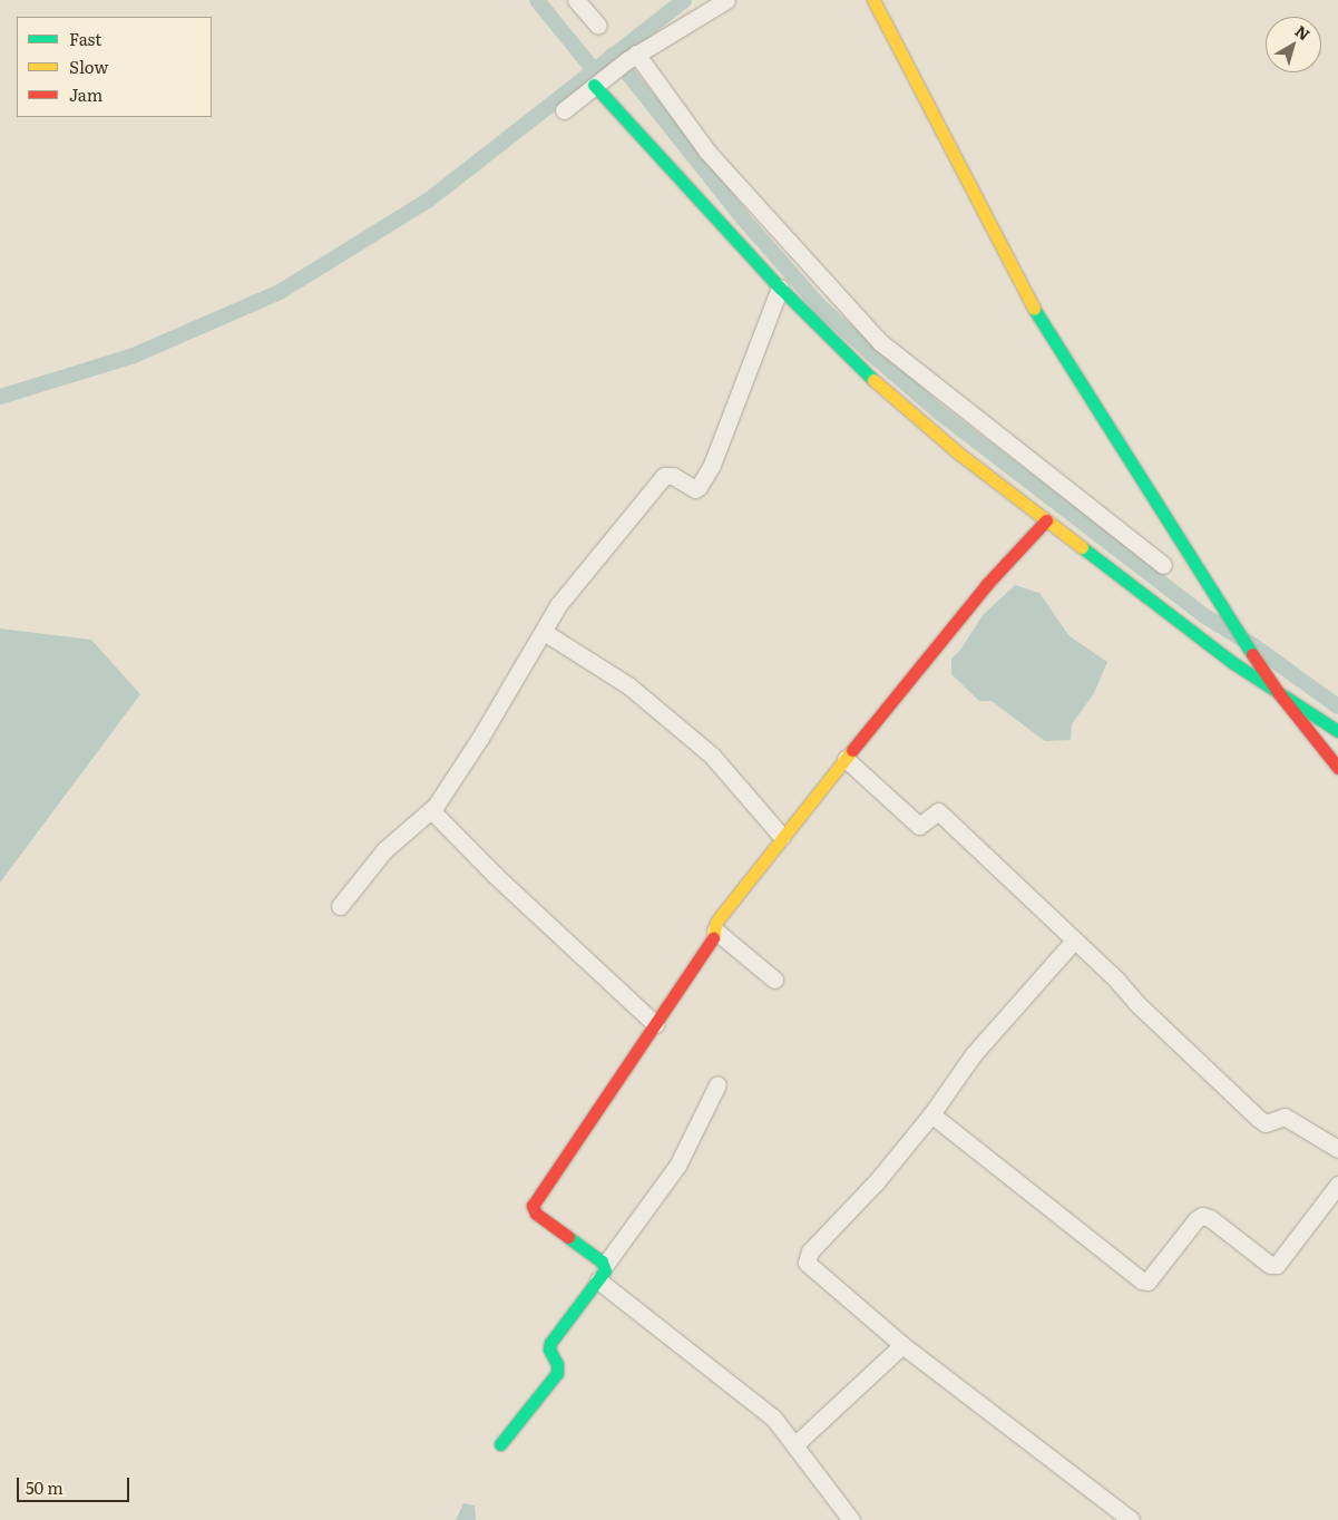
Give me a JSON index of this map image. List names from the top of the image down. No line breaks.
{"legend":["Fast","Slow","Jam"],"scale_bar":"50 m","north":"top right"}
